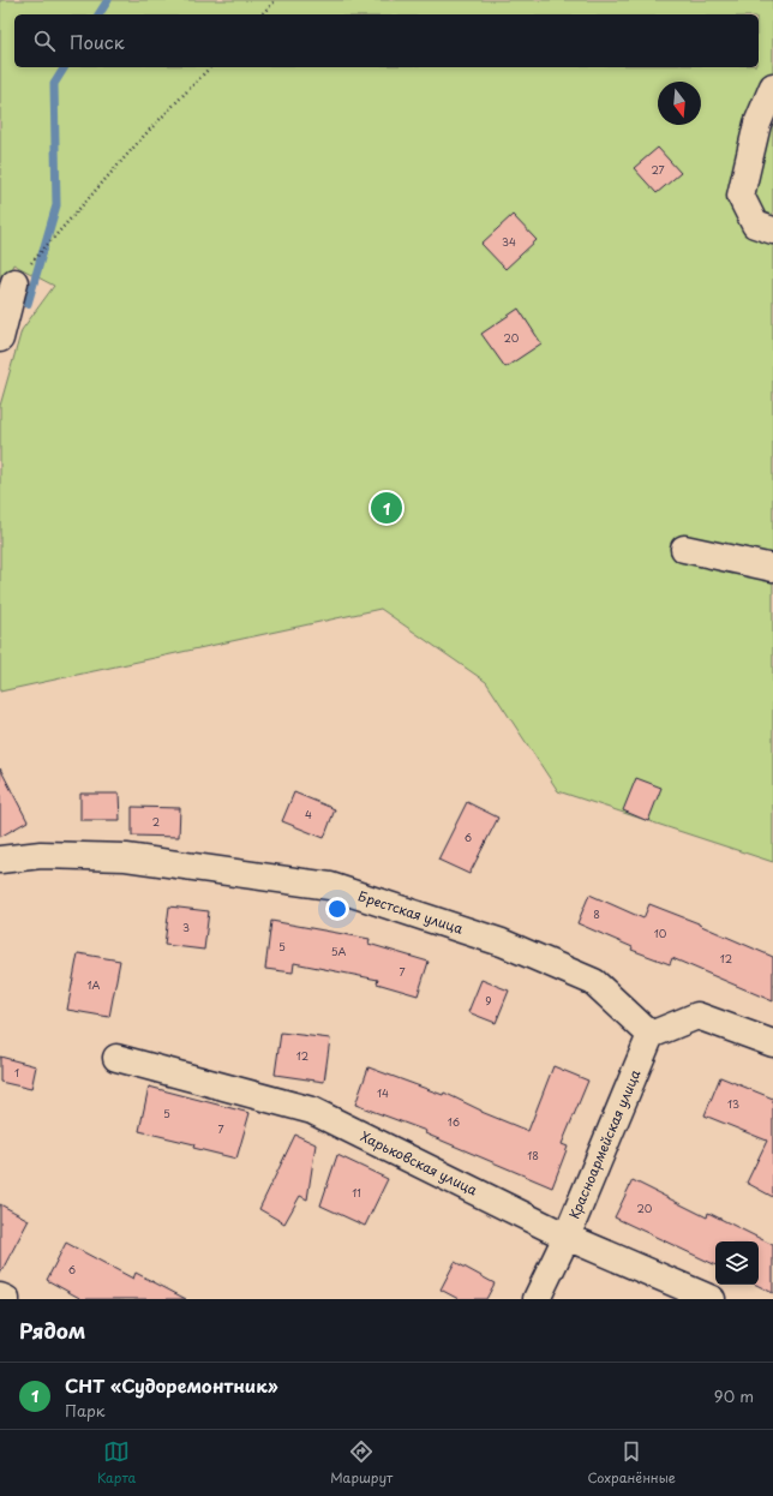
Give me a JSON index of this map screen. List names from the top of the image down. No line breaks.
{"streets":{"street":["Брестская улица","Красноармейская улица","Харьковская улица"]},"crossings":[["Брестская улица","Красноармейская улица"],["Красноармейская улица","Харьковская улица"]],"house_numbers":["27","34","20","4","2","6","8","3","10","5","5А","12","7","1А","9","12","1","14","13","5","16","7","18","11","20","6"],"north":"bottom","page":{"search":"Поиск","pins":"1","heading":"Рядом","list":[{"mark":"1","name":"СНТ «Судоремонтник»","note":"Парк","value":"90 m"}],"nav":["Карта","Маршрут","Сохранённые"]}}
